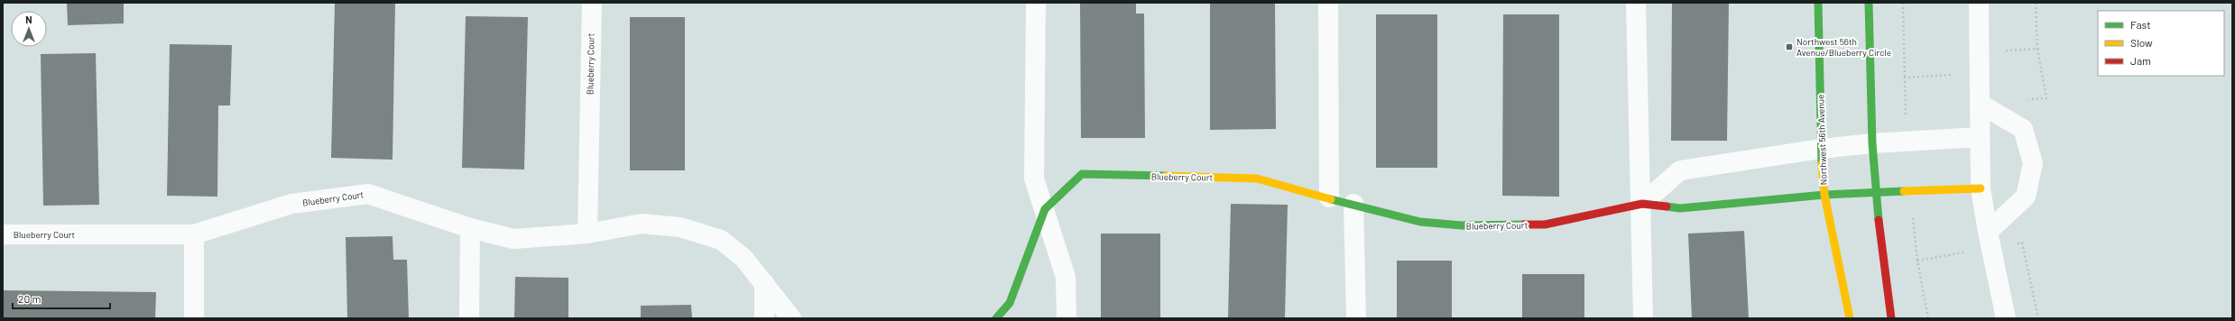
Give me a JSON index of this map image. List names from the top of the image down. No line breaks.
{"streets":{"street":["Blueberry Court","Northwest 56th Avenue"]},"crossings":[["Blueberry Court","Northwest 56th Avenue"]],"places":{"transit":["Northwest 56th Avenue/Blueberry Circle"]},"legend":["Fast","Slow","Jam"],"scale_bar":"20 m","north":"top"}
